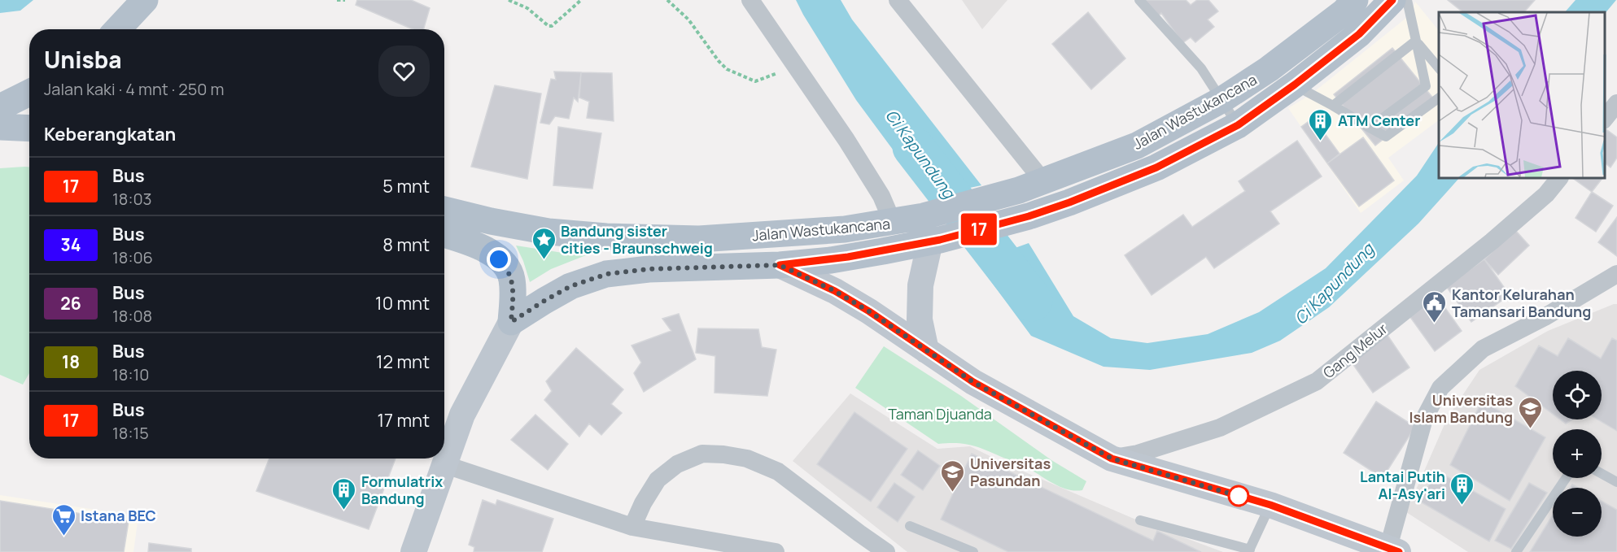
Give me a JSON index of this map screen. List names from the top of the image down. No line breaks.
{"streets":{"main road":["Jalan Wastukancana"],"street":["Gang Melur"]},"water":["Ci Kapundung"],"parks":["Taman Djuanda"],"places":{"building":["ATM Center","Lantai Putih Al-Asy'ari","Formulatrix Bandung"],"place":["Bandung sister cities - Braunschweig"],"public building":["Kantor Kelurahan Tamansari Bandung"],"school or university":["Universitas Islam Bandung","Universitas Pasundan"],"supermarket":["Istana BEC"]},"lines":["bus line 17"],"page":{"on_map":"17","heading":[["Unisba","Jalan kaki · 4 mnt · 250 m"],"Keberangkatan"],"list":[{"mark":"17","name":"Bus","note":"18:03","value":"5 mnt"},{"mark":"34","name":"Bus","note":"18:06","value":"8 mnt"},{"mark":"26","name":"Bus","note":"18:08","value":"10 mnt"},{"mark":"18","name":"Bus","note":"18:10","value":"12 mnt"},{"mark":"17","name":"Bus","note":"18:15","value":"17 mnt"}],"map_buttons":["+","−"]}}
